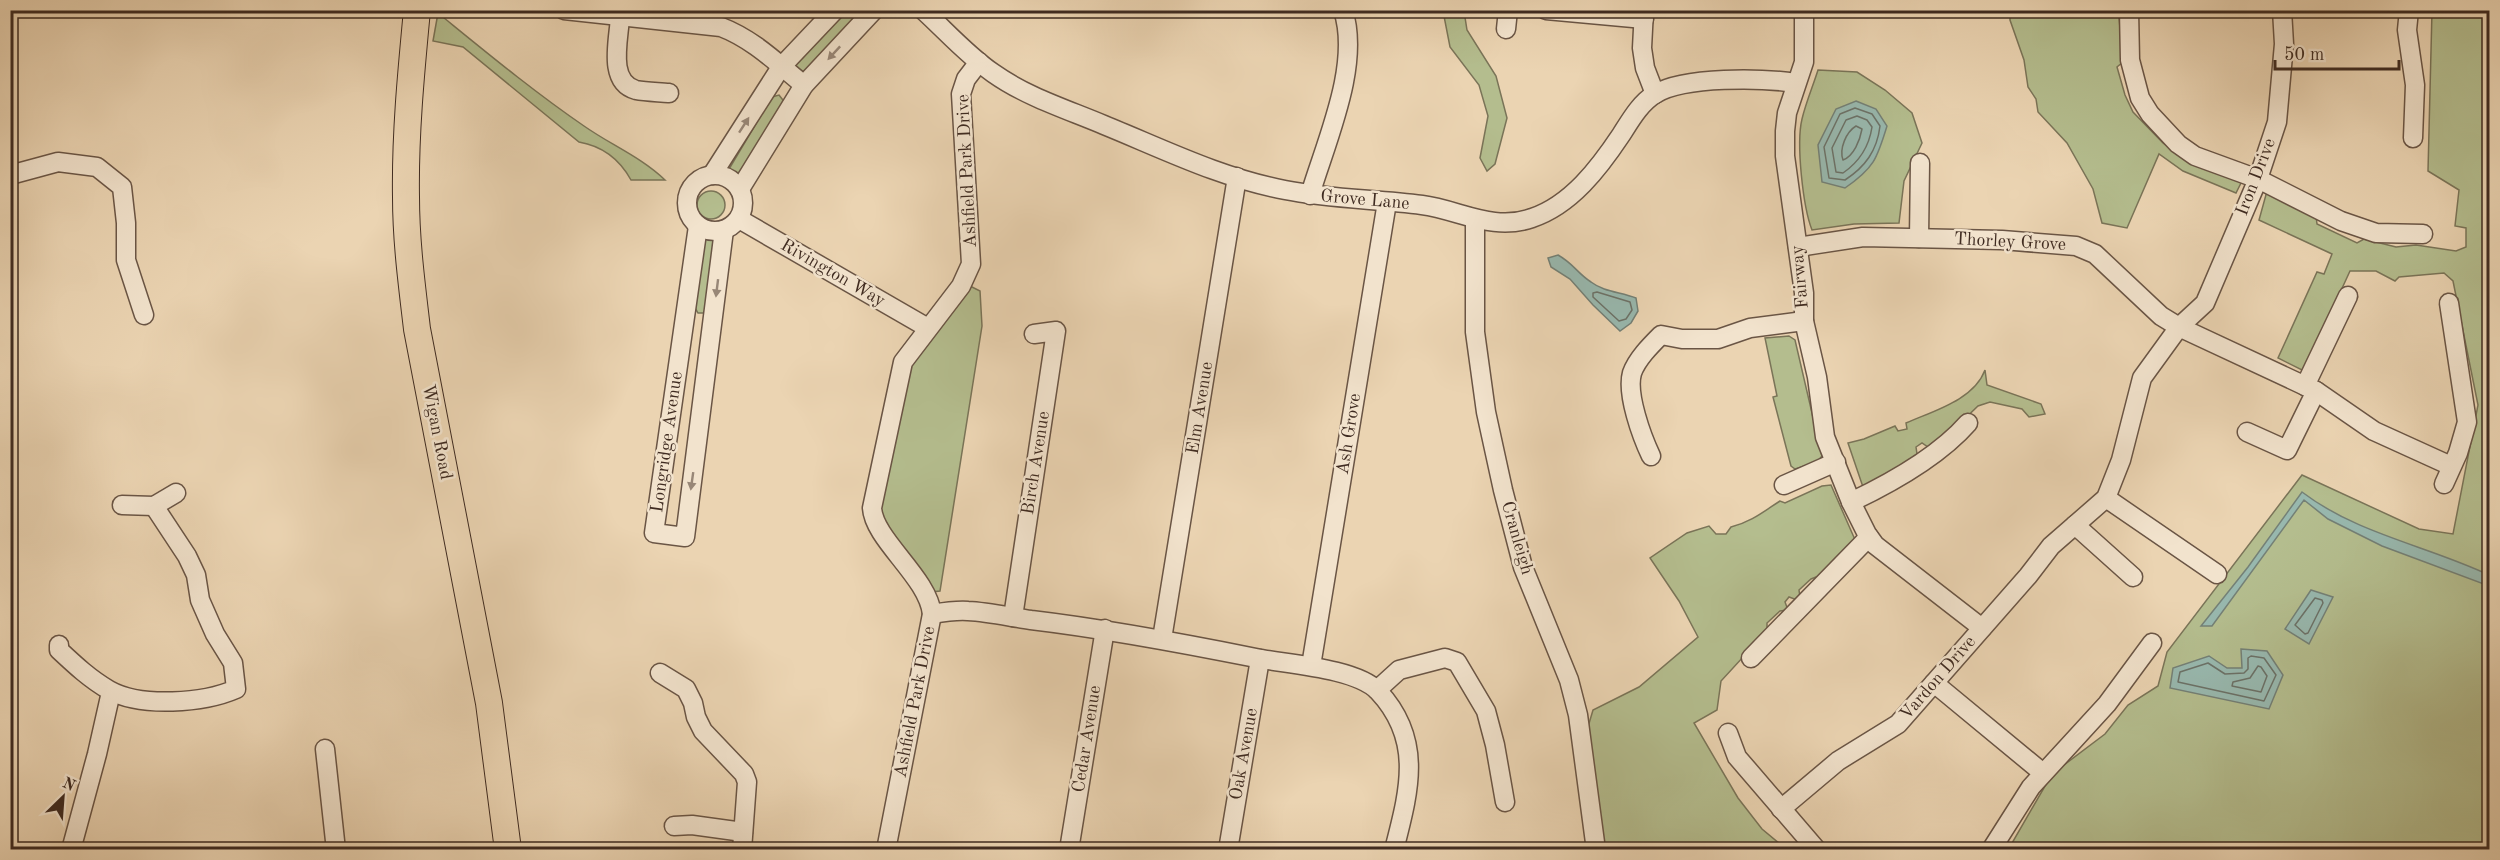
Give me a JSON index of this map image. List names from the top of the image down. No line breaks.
{"streets":{"highway":["Wigan Road"],"street":["Ashfield Park Drive","Iron Drive","Grove Lane","Thorley Grove","Rivington Way","Fairway","Elm Avenue","Ash Grove","Longridge Avenue","Birch Avenue","Cranleigh","Vardon Drive","Cedar Avenue","Oak Avenue"]},"crossings":[["Ashfield Park Drive","Grove Lane"],["Ashfield Park Drive","Rivington Way"],["Iron Drive","Thorley Grove"],["Iron Drive","Vardon Drive"],["Grove Lane","Fairway"],["Grove Lane","Elm Avenue"],["Grove Lane","Ash Grove"],["Grove Lane","Cranleigh"],["Thorley Grove","Fairway"],["Thorley Grove","Vardon Drive"],["Rivington Way","Longridge Avenue"],["Fairway","Vardon Drive"]],"scale_bar":"50 m","north":"top right"}
